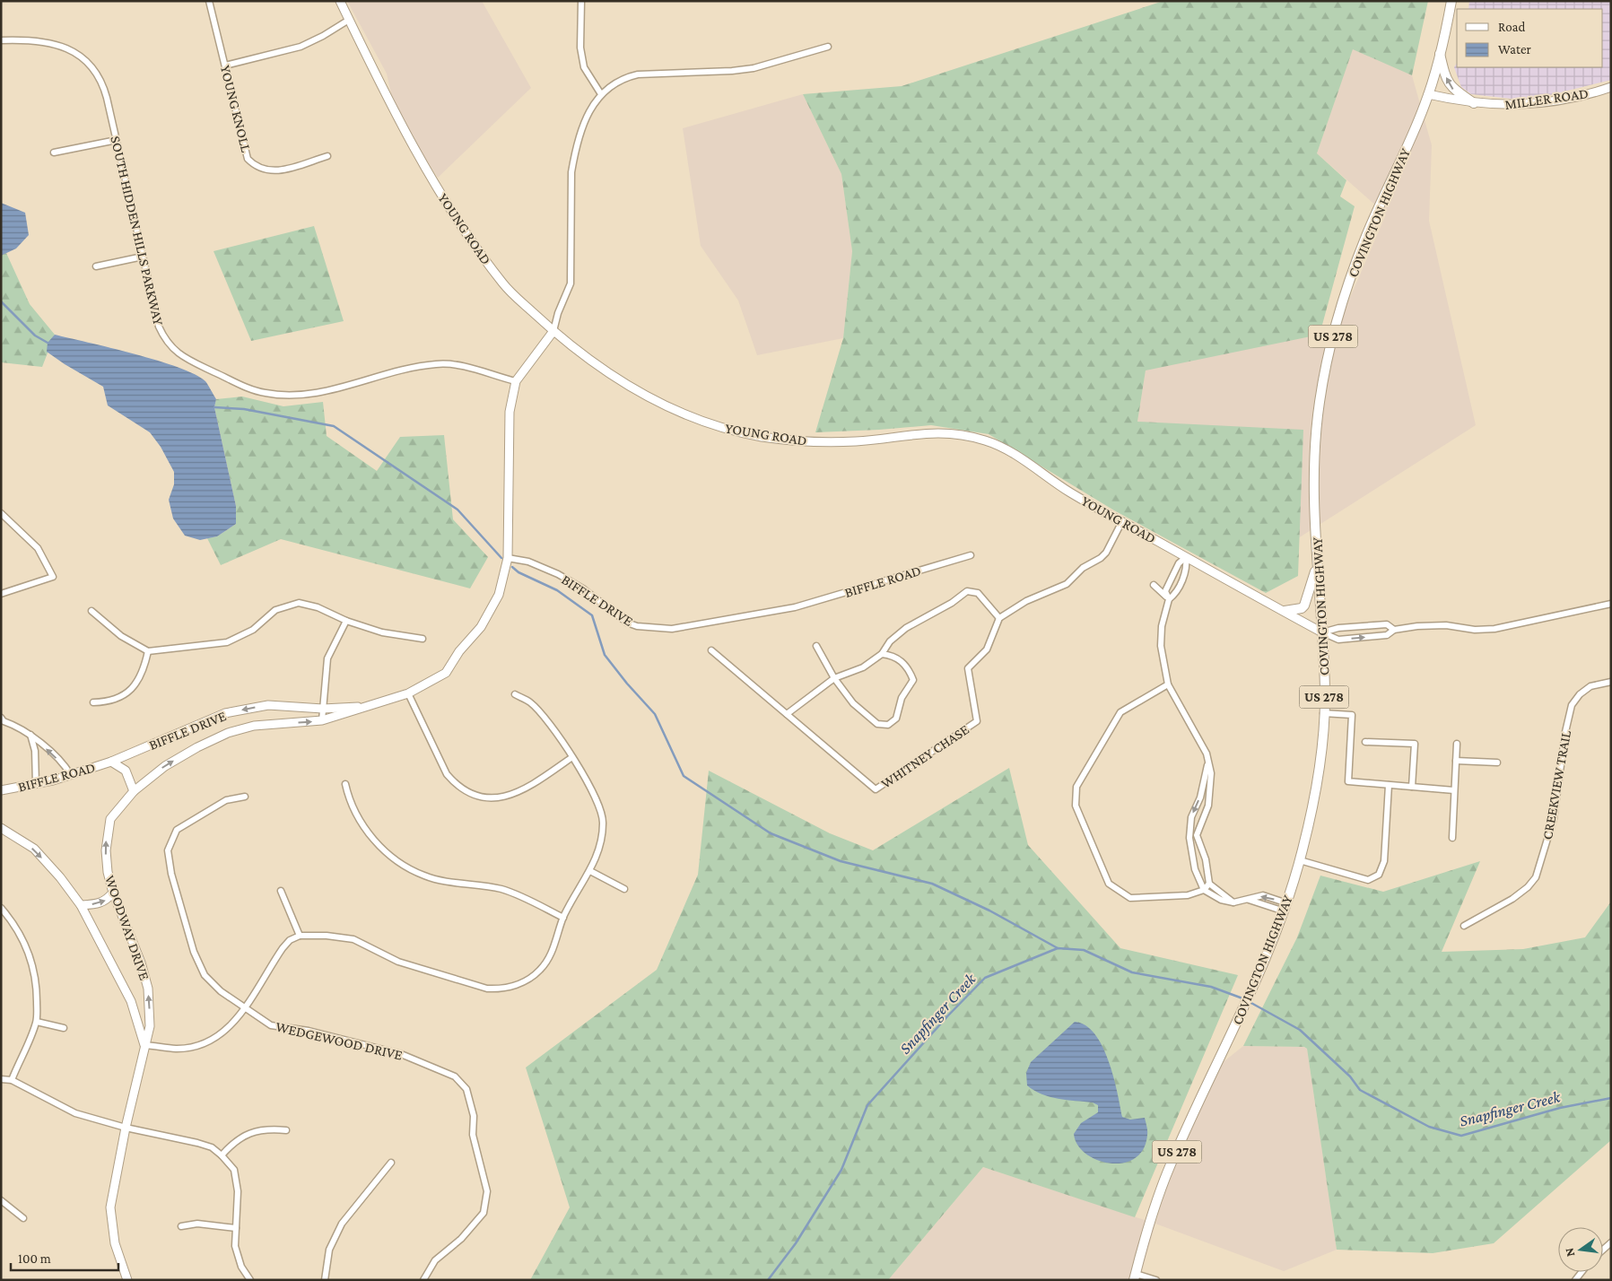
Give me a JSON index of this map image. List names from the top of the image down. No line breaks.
{"streets":{"main road":["COVINGTON HIGHWAY","US 278"],"street":["MILLER ROAD","YOUNG KNOLL","YOUNG ROAD","SOUTH HIDDEN HILLS PARKWAY","BIFFLE ROAD","BIFFLE DRIVE","WHITNEY CHASE","CREEKVIEW TRAIL","WOODWAY DRIVE","WEDGEWOOD DRIVE"]},"crossings":[["MILLER ROAD","COVINGTON HIGHWAY"],["COVINGTON HIGHWAY","YOUNG ROAD"],["YOUNG ROAD","BIFFLE DRIVE"],["SOUTH HIDDEN HILLS PARKWAY","BIFFLE DRIVE"],["BIFFLE ROAD","BIFFLE DRIVE"],["BIFFLE DRIVE","WOODWAY DRIVE"]],"water":["Snapfinger Creek"],"legend":["Road","Water"],"scale_bar":"100 m","north":"left"}
